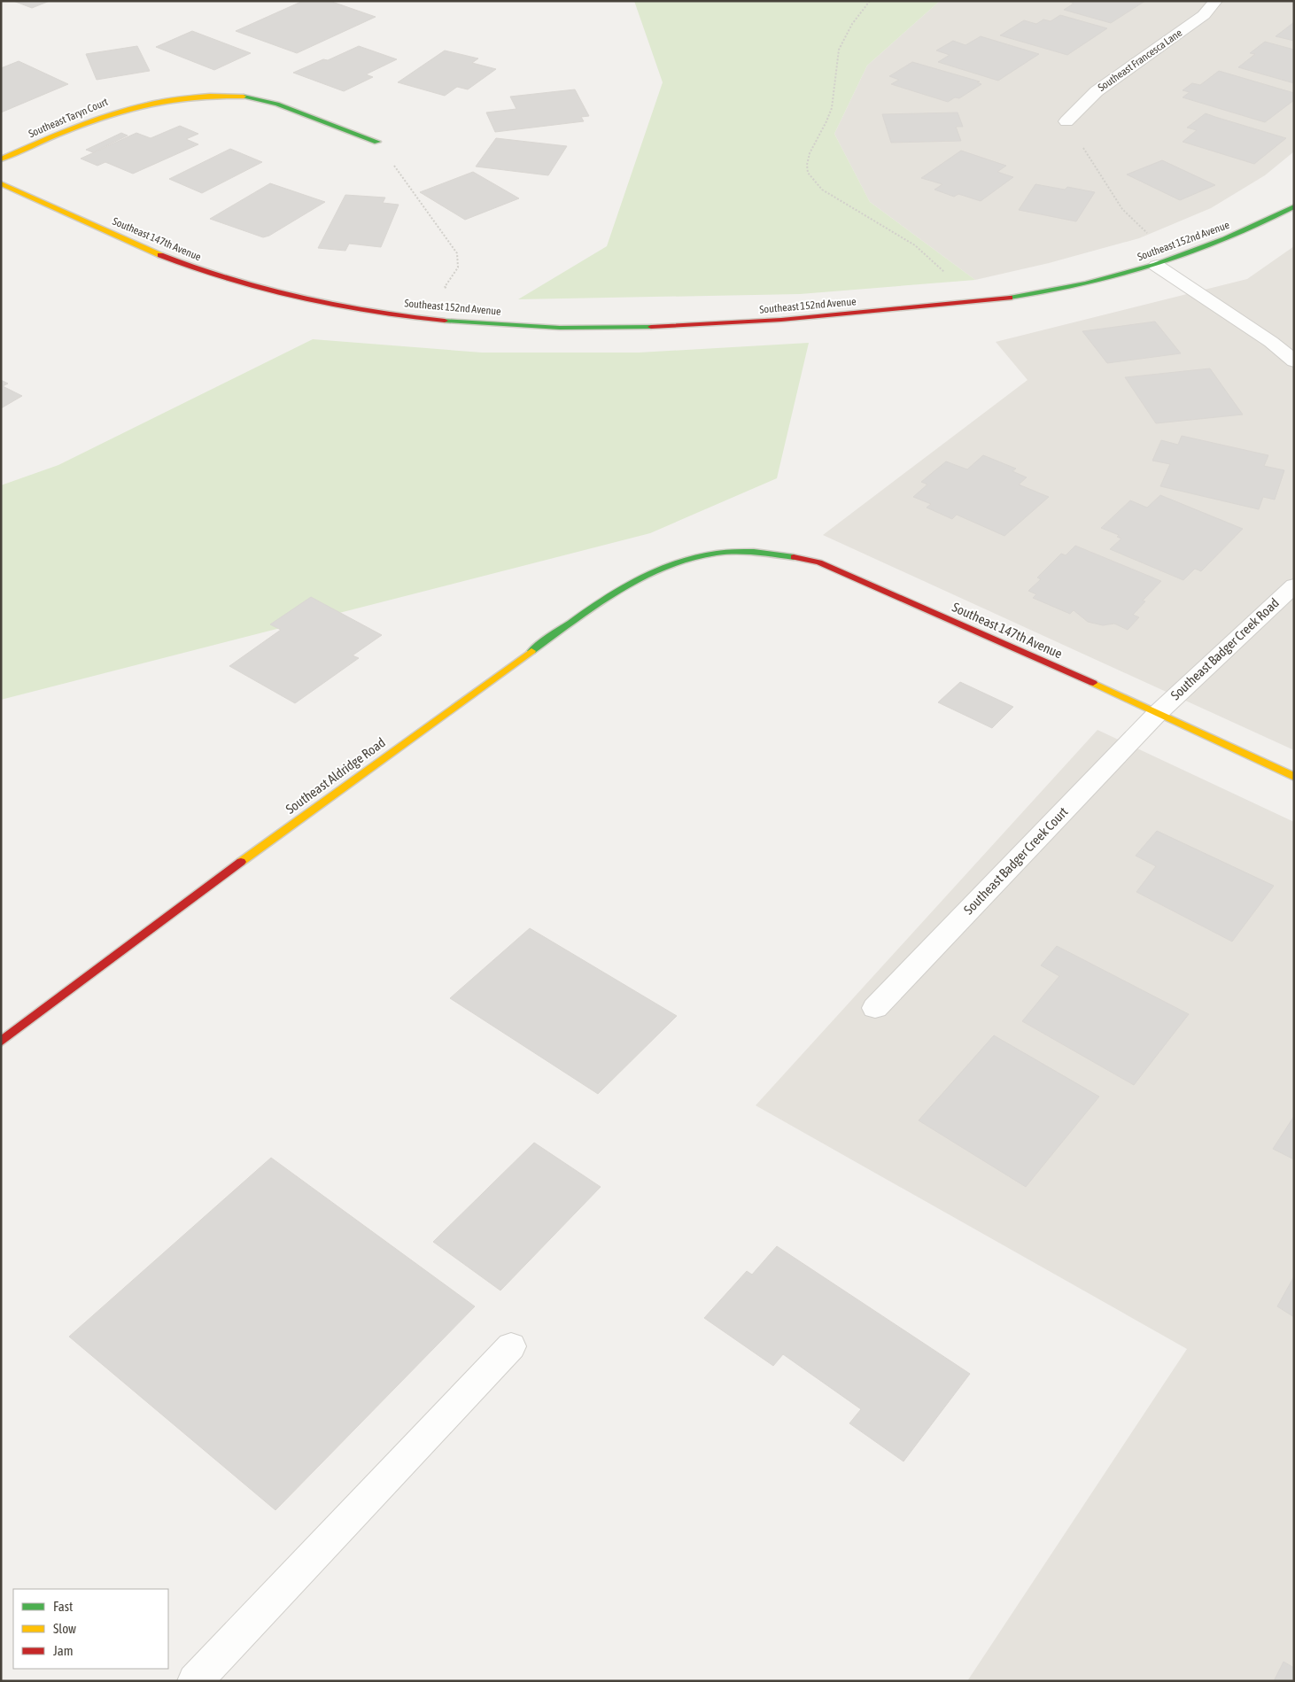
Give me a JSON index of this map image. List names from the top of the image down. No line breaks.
{"streets":{"street":["Southeast Francesca Lane","Southeast Taryn Court","Southeast 147th Avenue","Southeast 152nd Avenue","Southeast Badger Creek Road","Southeast Aldridge Road","Southeast Badger Creek Court"]},"crossings":[["Southeast 147th Avenue","Southeast 152nd Avenue"],["Southeast 147th Avenue","Southeast Badger Creek Road"],["Southeast 147th Avenue","Southeast Aldridge Road"],["Southeast 147th Avenue","Southeast Badger Creek Court"],["Southeast Badger Creek Road","Southeast Badger Creek Court"]],"legend":["Fast","Slow","Jam"]}
